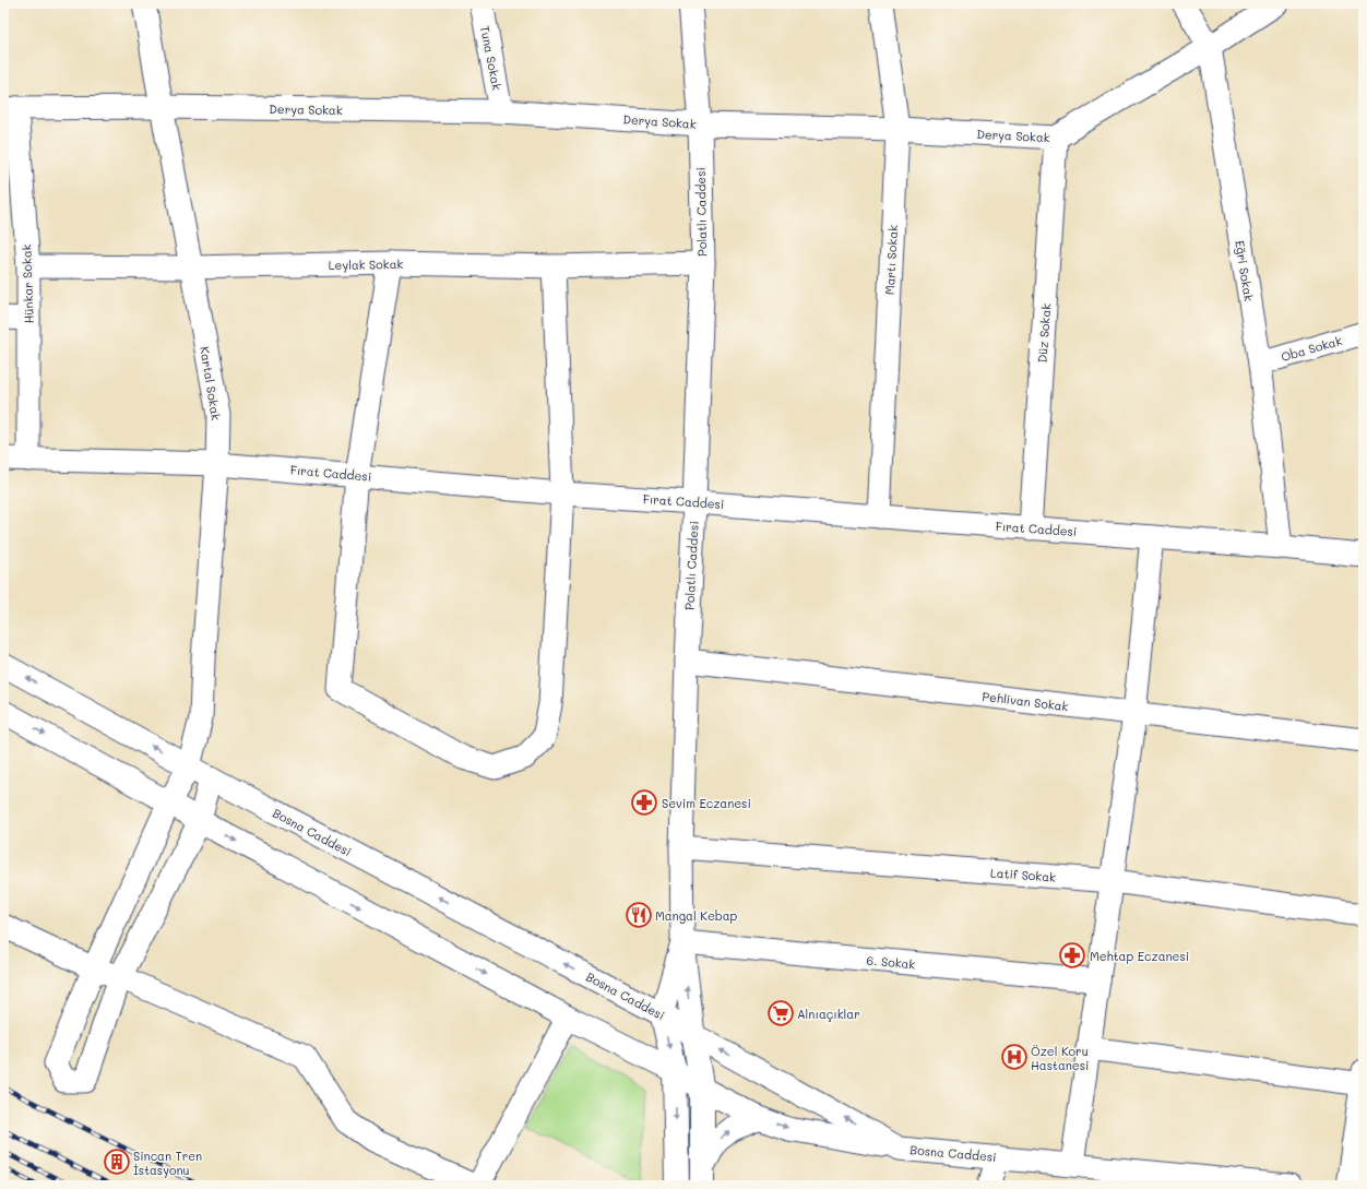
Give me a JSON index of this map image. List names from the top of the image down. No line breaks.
{"streets":{"street":["Tuna Sokak","Derya Sokak","Polatlı Caddesi","Martı Sokak","Leylak Sokak","Eğri Sokak","Hünkar Sokak","Düz Sokak","Oba Sokak","Kartal Sokak","Fırat Caddesi","Pehlivan Sokak","Bosna Caddesi","Latif Sokak","6. Sokak"]},"crossings":[["Tuna Sokak","Derya Sokak"],["Derya Sokak","Polatlı Caddesi"],["Derya Sokak","Martı Sokak"],["Derya Sokak","Eğri Sokak"],["Derya Sokak","Hünkar Sokak"],["Derya Sokak","Düz Sokak"],["Derya Sokak","Kartal Sokak"],["Polatlı Caddesi","Leylak Sokak"],["Polatlı Caddesi","Fırat Caddesi"],["Polatlı Caddesi","Pehlivan Sokak"],["Polatlı Caddesi","Bosna Caddesi"],["Polatlı Caddesi","Latif Sokak"],["Polatlı Caddesi","6. Sokak"],["Martı Sokak","Fırat Caddesi"],["Leylak Sokak","Hünkar Sokak"],["Leylak Sokak","Kartal Sokak"],["Eğri Sokak","Oba Sokak"],["Eğri Sokak","Fırat Caddesi"],["Hünkar Sokak","Fırat Caddesi"],["Düz Sokak","Fırat Caddesi"],["Kartal Sokak","Fırat Caddesi"],["Kartal Sokak","Bosna Caddesi"]],"places":{"pharmacy":["Sevim Eczanesi","Mehtap Eczanesi"],"restaurant":["Mangal Kebap"],"supermarket":["Alnıaçıklar"],"hospital":["Özel Koru Hastanesi"],"building":["Sincan Tren İstasyonu"]}}
